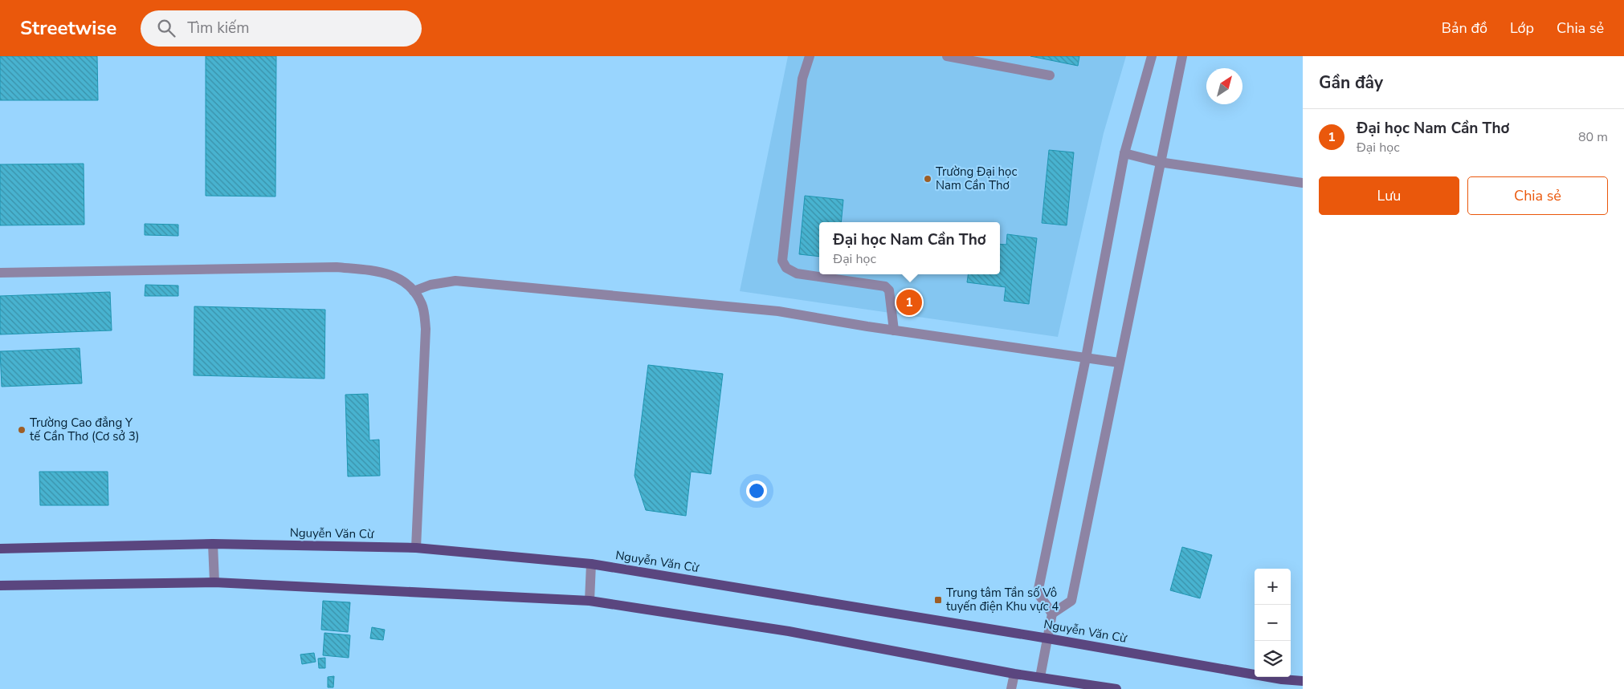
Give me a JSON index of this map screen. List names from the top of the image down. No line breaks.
{"streets":{"main road":["Nguyễn Văn Cừ"]},"places":{"other":["Trường Đại học Nam Cần Thơ","Trường Cao đẳng Y tế Cần Thơ (Cơ sở 3)"],"transit":["Trung tâm Tần số Vô tuyến điện Khu vực 4"]},"north":"top right","page":{"header":"Streetwise","search":"Tìm kiếm","nav":["Bản đồ","Lớp","Chia sẻ"],"heading":"Gần đây","list":[{"mark":"1","name":"Đại học Nam Cần Thơ","note":"Đại học","value":"80 m"}],"buttons":["Lưu","Chia sẻ"],"popup":["Đại học Nam Cần Thơ","Đại học"],"pins":"1","map_buttons":["+","−"]}}
